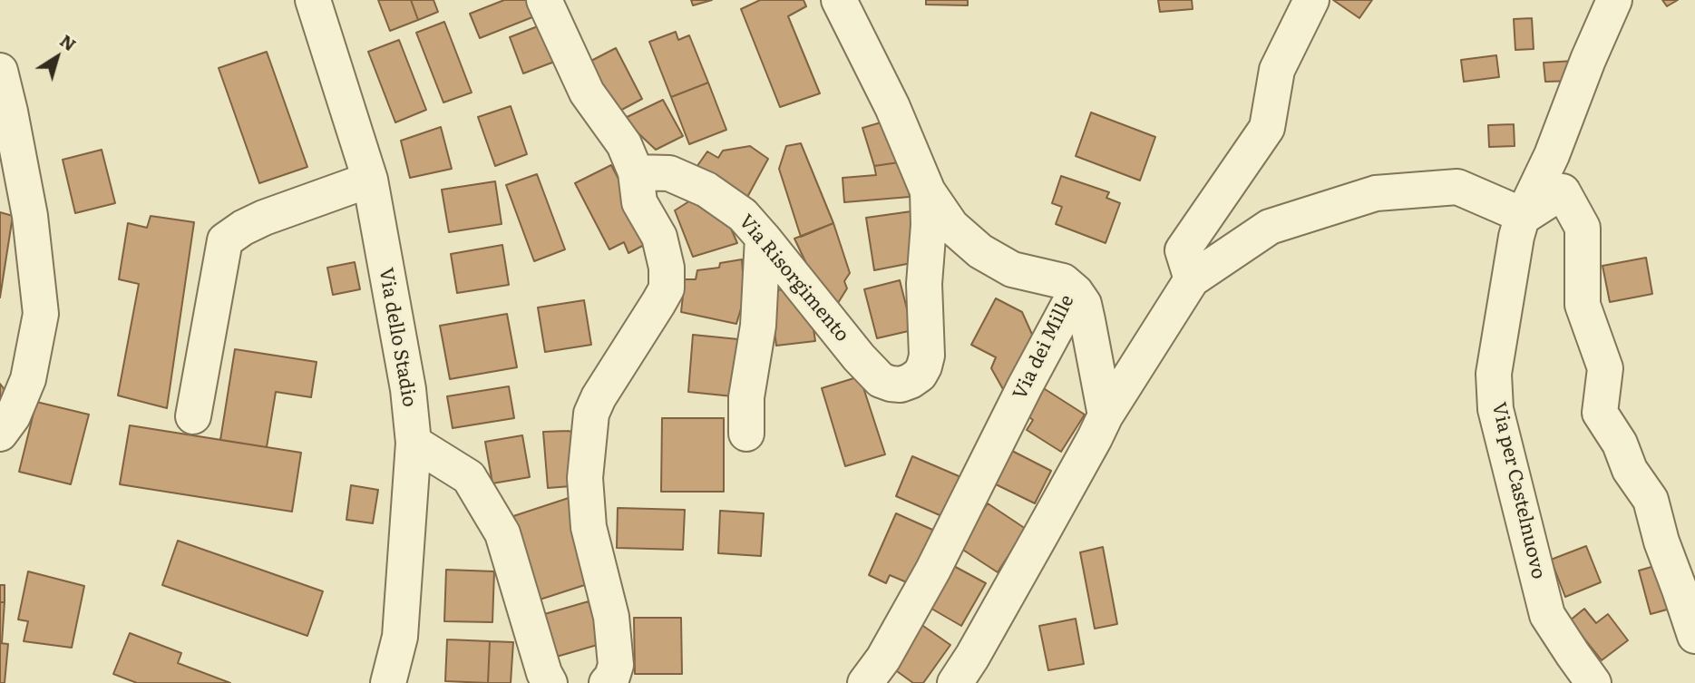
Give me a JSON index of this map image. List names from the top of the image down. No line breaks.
{"streets":{"street":["Via Risorgimento","Via dello Stadio","Via dei Mille","Via per Castelnuovo"]},"crossings":[["Via Risorgimento","Via dei Mille"]],"north":"top right"}
